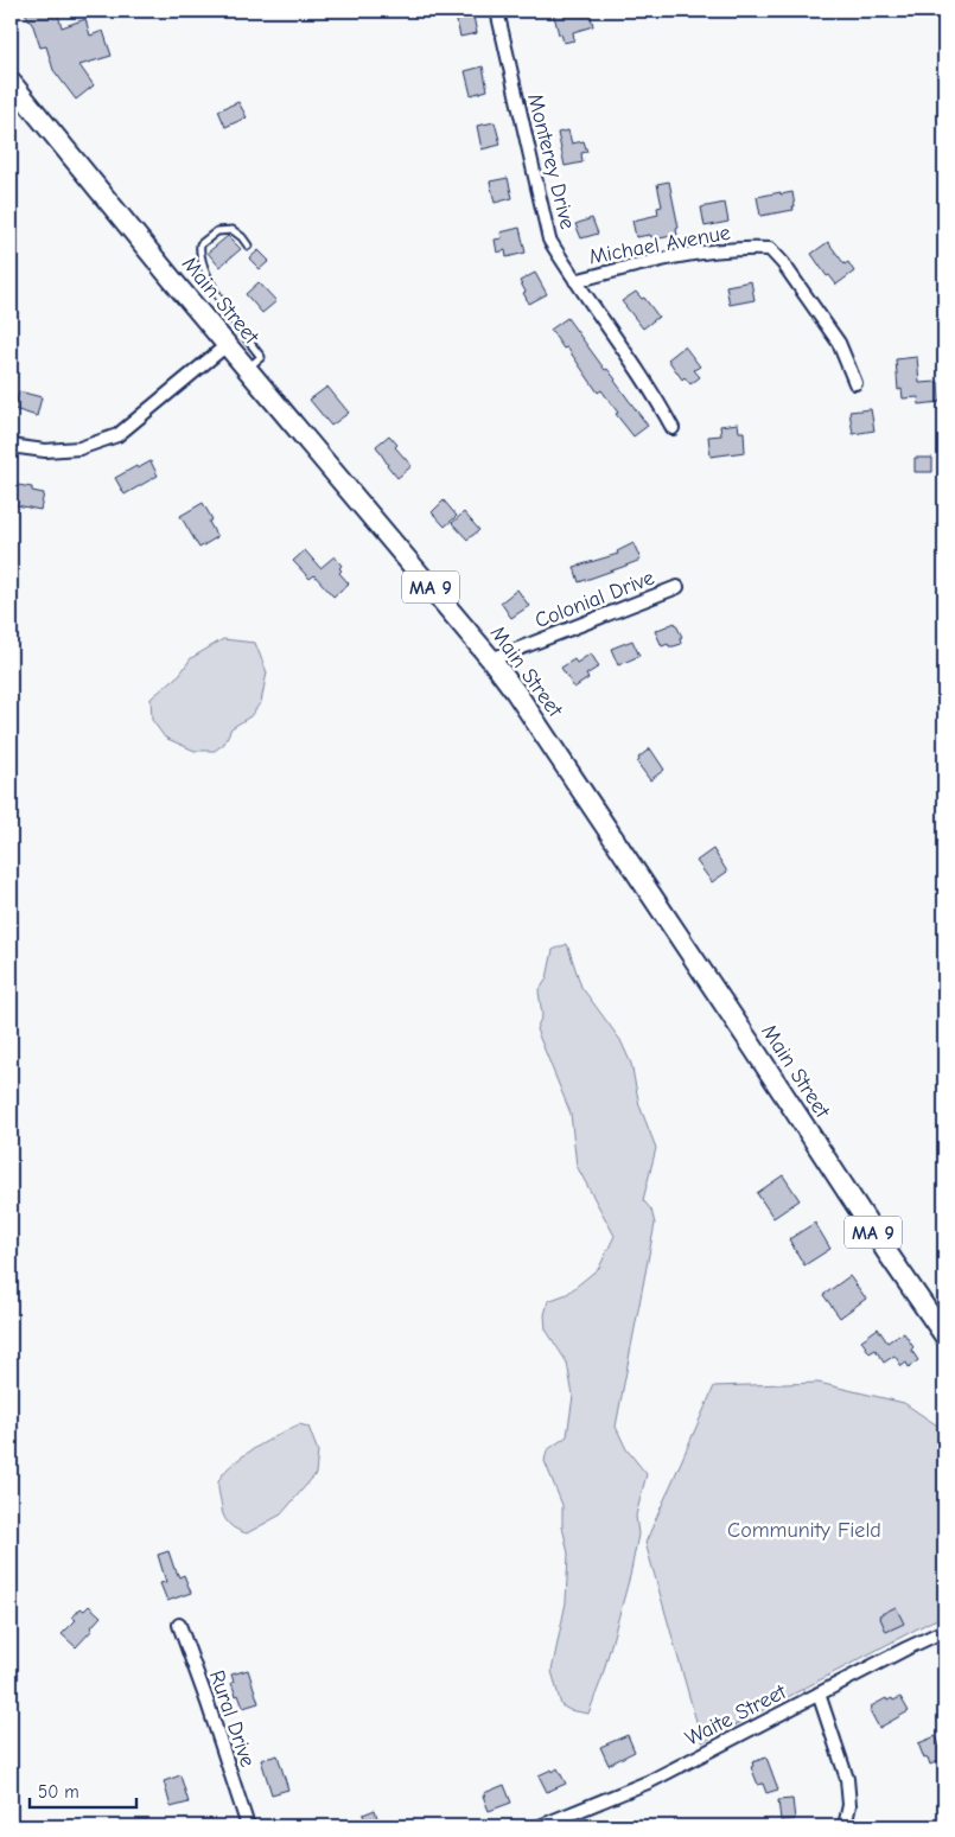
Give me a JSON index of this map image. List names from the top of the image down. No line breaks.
{"streets":{"highway":["Main Street","MA 9"],"street":["Monterey Drive","Michael Avenue","Colonial Drive","Waite Street","Rural Drive"]},"crossings":[["Monterey Drive","Michael Avenue"],["Main Street","Colonial Drive"]],"parks":["Community Field"],"scale_bar":"50 m"}
